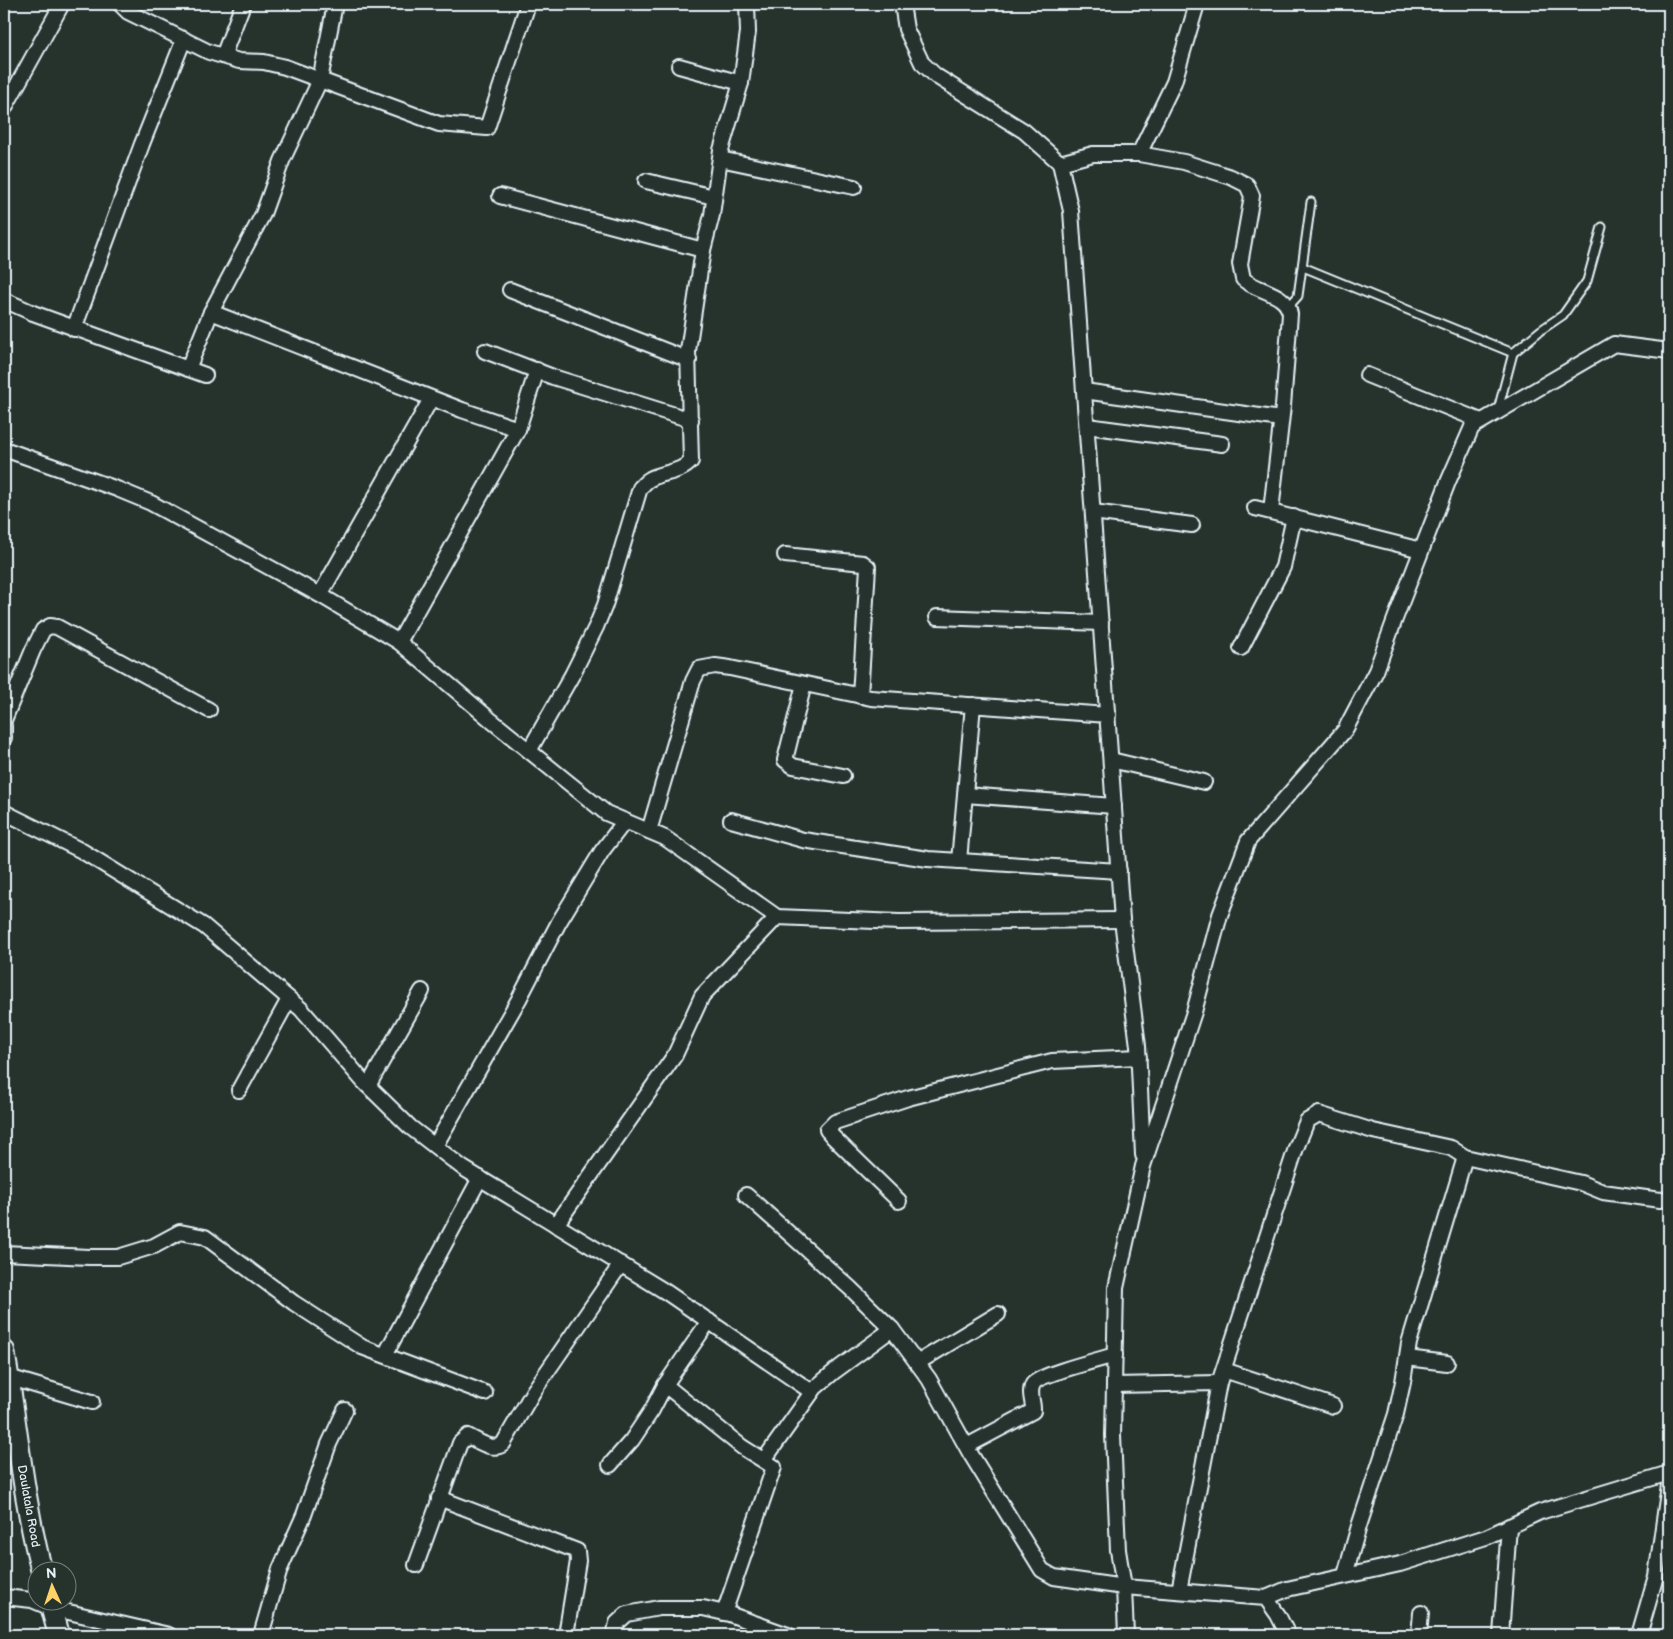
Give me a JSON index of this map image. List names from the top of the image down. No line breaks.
{"streets":{"main road":["Daulatala Road"]},"north":"top"}
